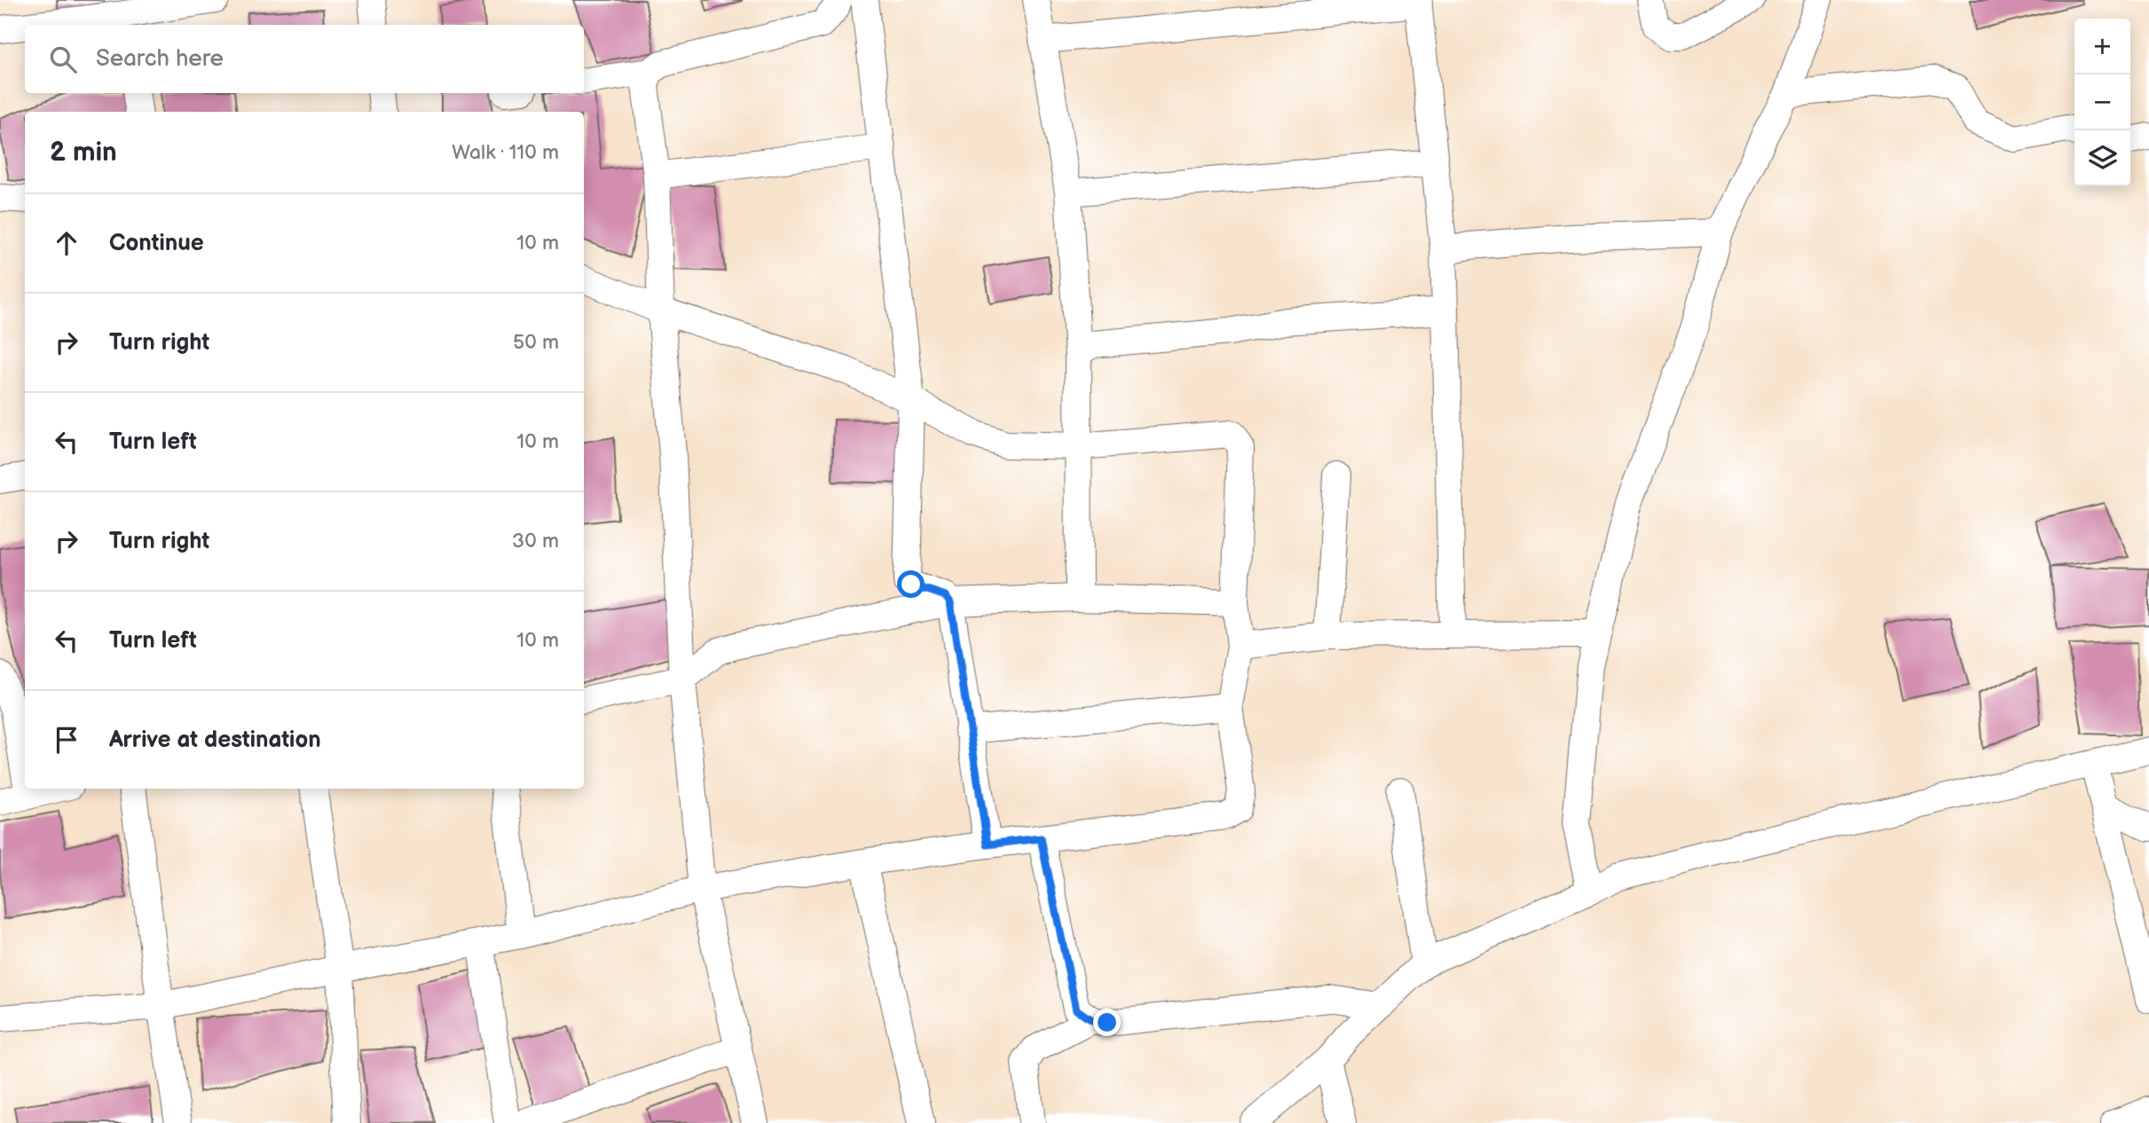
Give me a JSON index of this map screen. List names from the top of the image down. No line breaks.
{"page":{"map_buttons":["+","−"],"search":"Search here","heading":["2 min","Walk · 110 m"],"list":[["Continue","10 m"],["Turn right","50 m"],["Turn left","10 m"],["Turn right","30 m"],["Turn left","10 m"],"Arrive at destination"]}}
